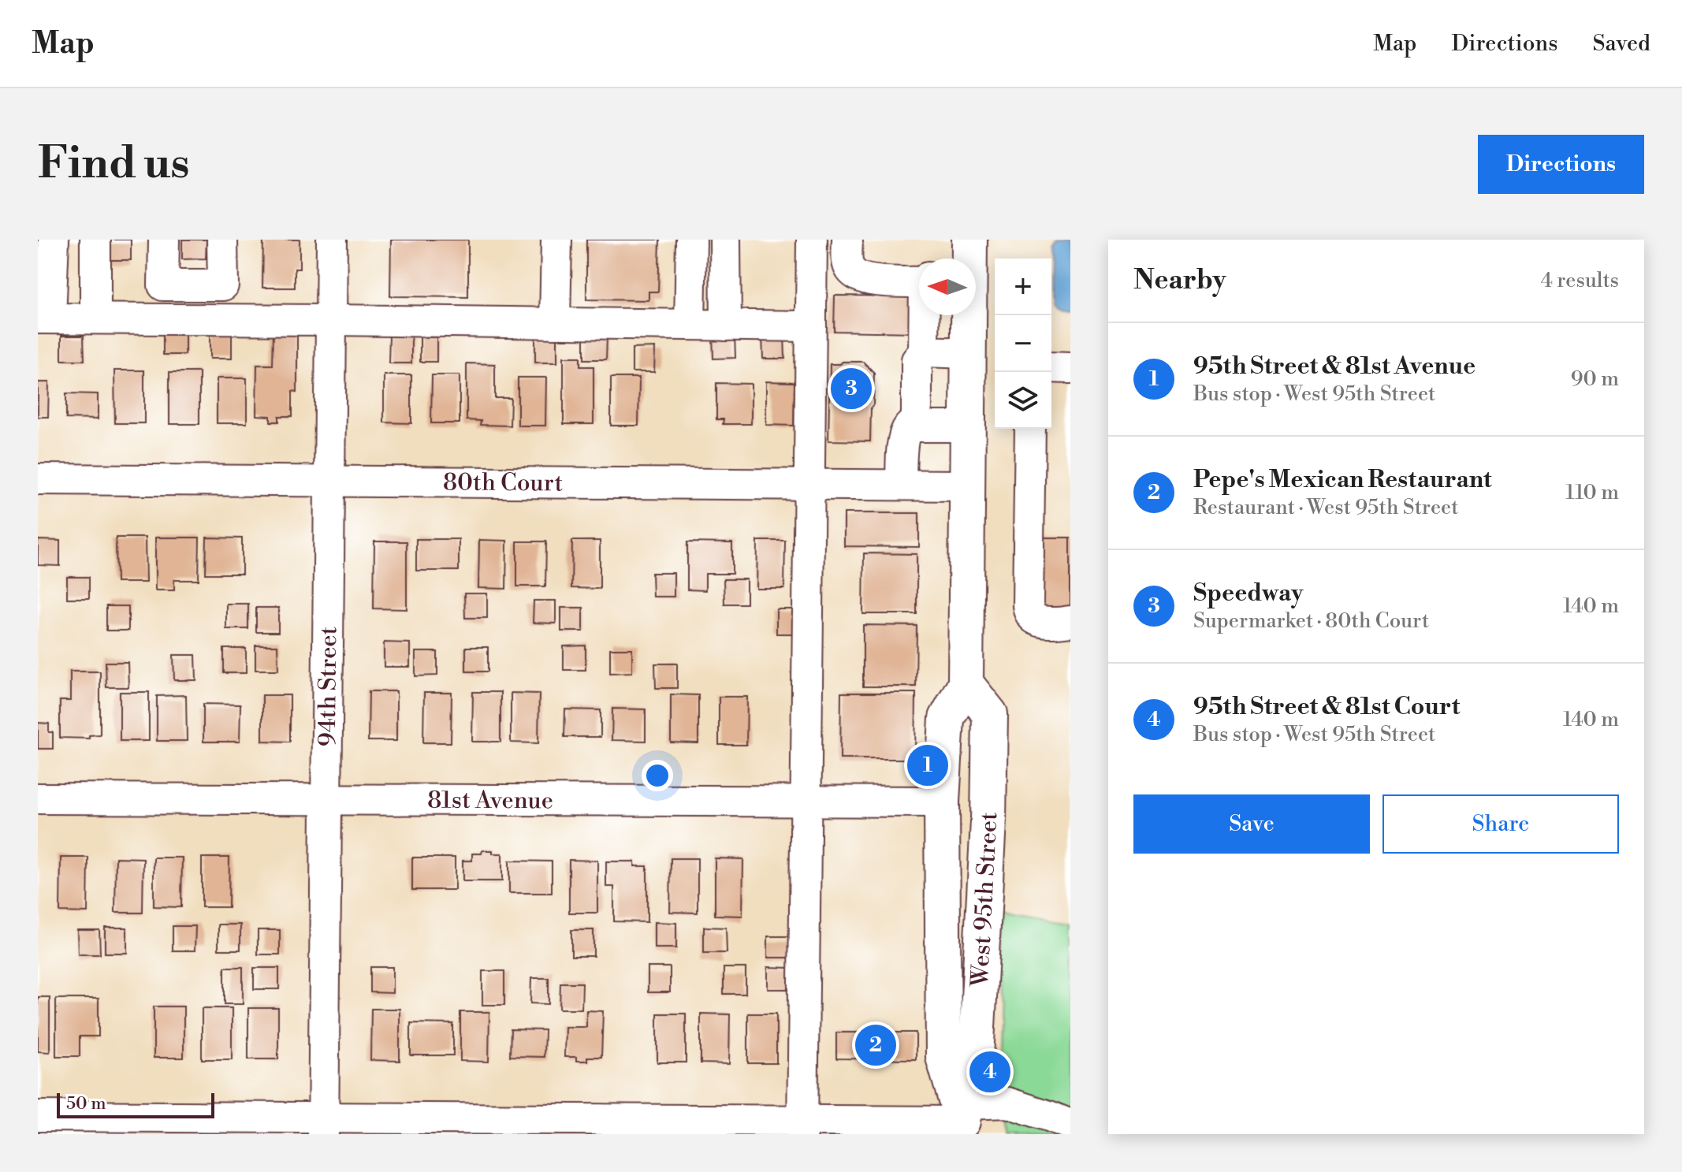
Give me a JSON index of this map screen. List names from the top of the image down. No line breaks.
{"streets":{"main road":["West 95th Street"],"street":["80th Court","94th Street","81st Avenue"]},"crossings":[["80th Court","94th Street"],["80th Court","West 95th Street"],["94th Street","81st Avenue"],["81st Avenue","West 95th Street"]],"scale_bar":"50 m","north":"left","page":{"header":"Map","nav":["Map","Directions","Saved"],"buttons":["Directions",["Save","Share"]],"title":"Find us","heading":["Nearby","4 results"],"map_buttons":["+","−"],"list":[{"mark":"1","name":"95th Street & 81st Avenue","note":"Bus stop · West 95th Street","value":"90 m"},{"mark":"2","name":"Pepe's Mexican Restaurant","note":"Restaurant · West 95th Street","value":"110 m"},{"mark":"3","name":"Speedway","note":"Supermarket · 80th Court","value":"140 m"},{"mark":"4","name":"95th Street & 81st Court","note":"Bus stop · West 95th Street","value":"140 m"}],"pins":["3","1","2","4"],"scale":"50 m"}}
